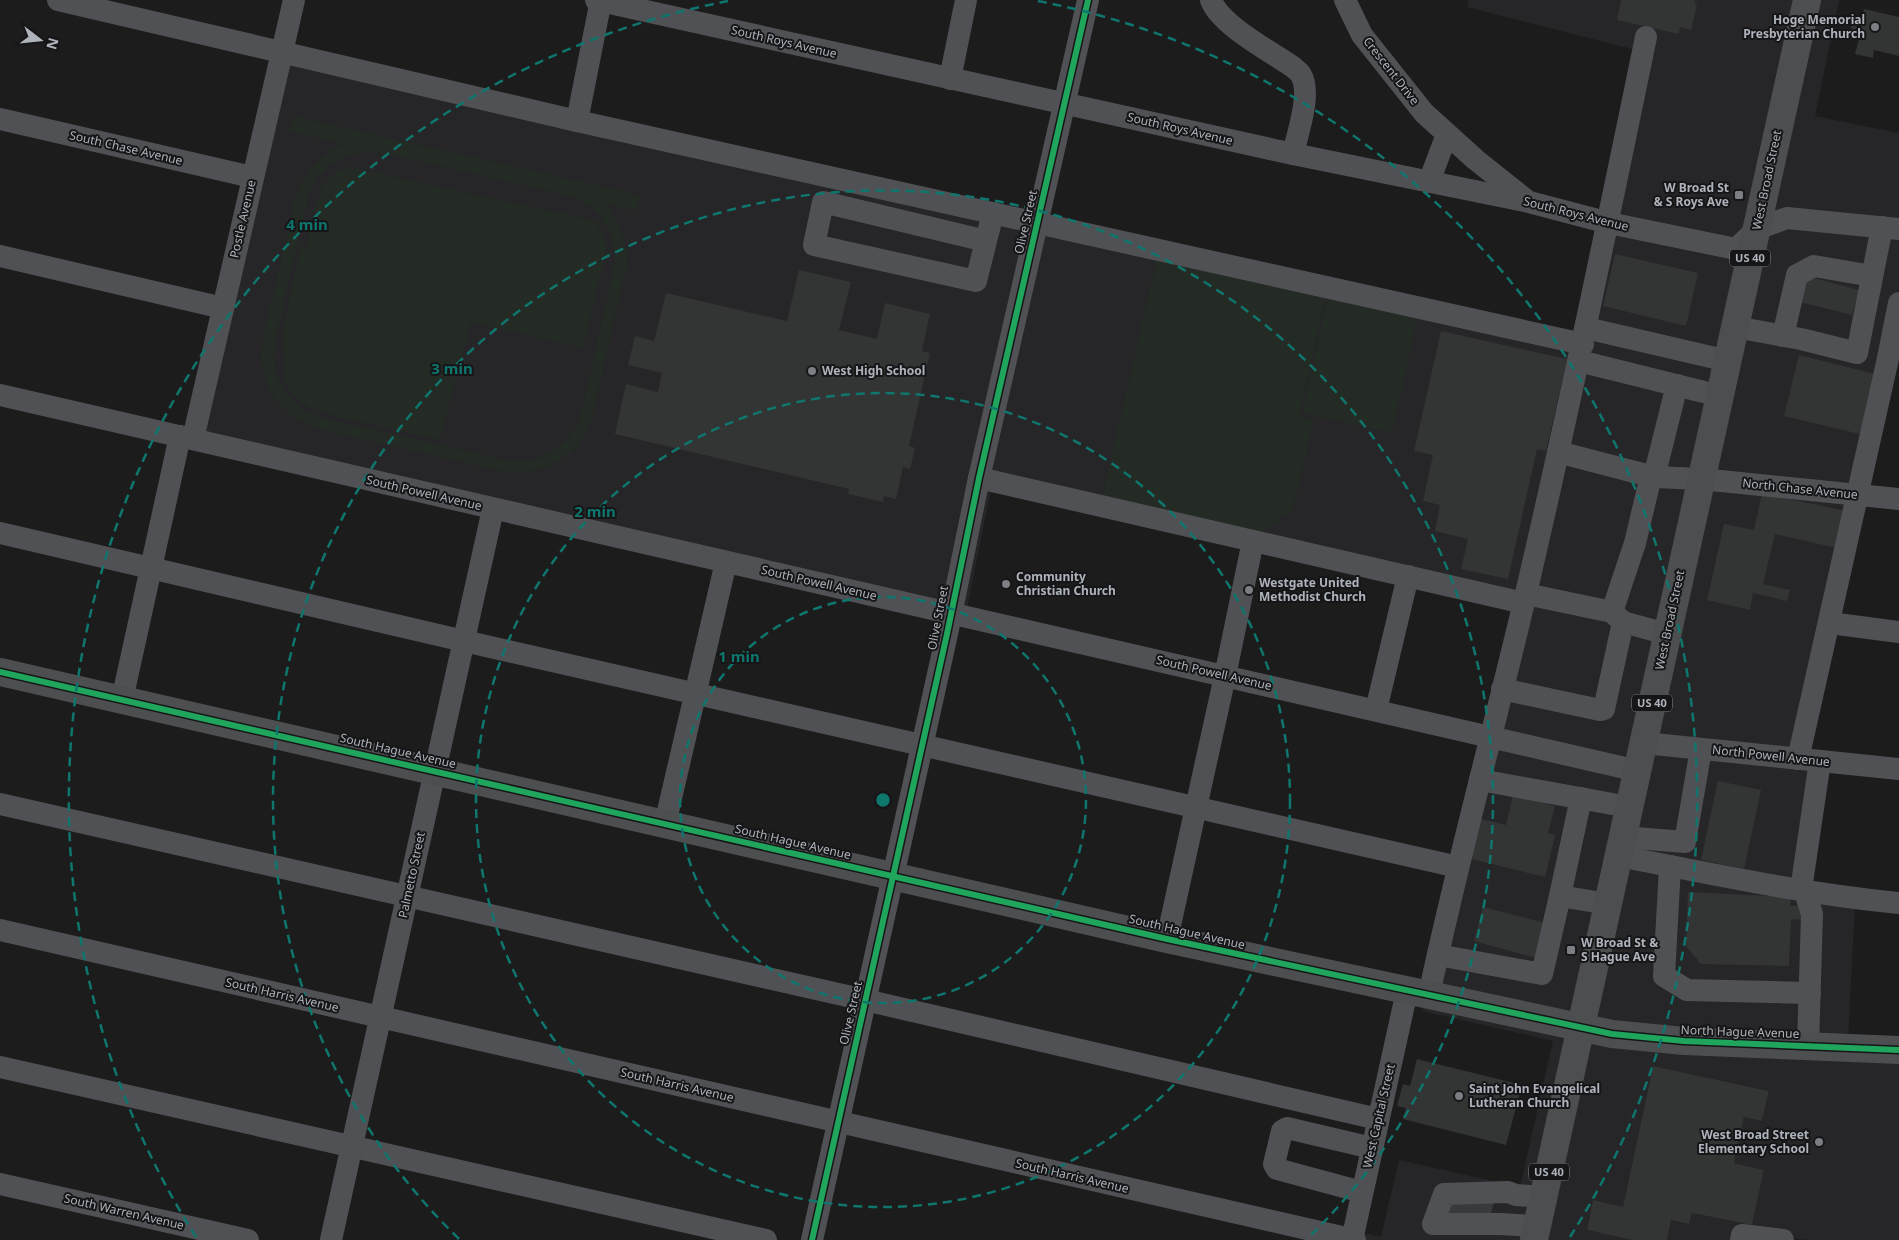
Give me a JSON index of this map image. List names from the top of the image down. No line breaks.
{"streets":{"main road":["West Broad Street","US 40","South Hague Avenue","North Hague Avenue"],"street":["South Roys Avenue","Crescent Drive","South Chase Avenue","Postle Avenue","Olive Street","North Chase Avenue","South Powell Avenue","North Powell Avenue","Palmetto Street","South Harris Avenue","West Capital Street","South Warren Avenue"]},"crossings":[["South Roys Avenue","Crescent Drive"],["South Roys Avenue","West Broad Street"],["South Roys Avenue","Olive Street"],["South Roys Avenue","West Capital Street"],["South Chase Avenue","Postle Avenue"],["West Broad Street","North Chase Avenue"],["West Broad Street","South Powell Avenue"],["West Broad Street","South Hague Avenue"],["West Broad Street","North Powell Avenue"],["West Broad Street","North Hague Avenue"],["Postle Avenue","South Powell Avenue"],["Postle Avenue","South Hague Avenue"],["Olive Street","South Powell Avenue"],["Olive Street","South Hague Avenue"],["Olive Street","South Harris Avenue"],["North Chase Avenue","West Capital Street"],["South Powell Avenue","Palmetto Street"],["South Powell Avenue","West Capital Street"],["South Hague Avenue","Palmetto Street"],["South Hague Avenue","North Hague Avenue"],["South Hague Avenue","West Capital Street"],["Palmetto Street","South Harris Avenue"],["South Harris Avenue","West Capital Street"]],"places":{"other":["Hoge Memorial Presbyterian Church","West High School","Community Christian Church","Westgate United Methodist Church","Saint John Evangelical Lutheran Church","West Broad Street Elementary School"],"transit":["W Broad St & S Roys Ave","W Broad St & S Hague Ave"]},"north":"right","rings":["4 min","3 min","2 min","1 min"]}
